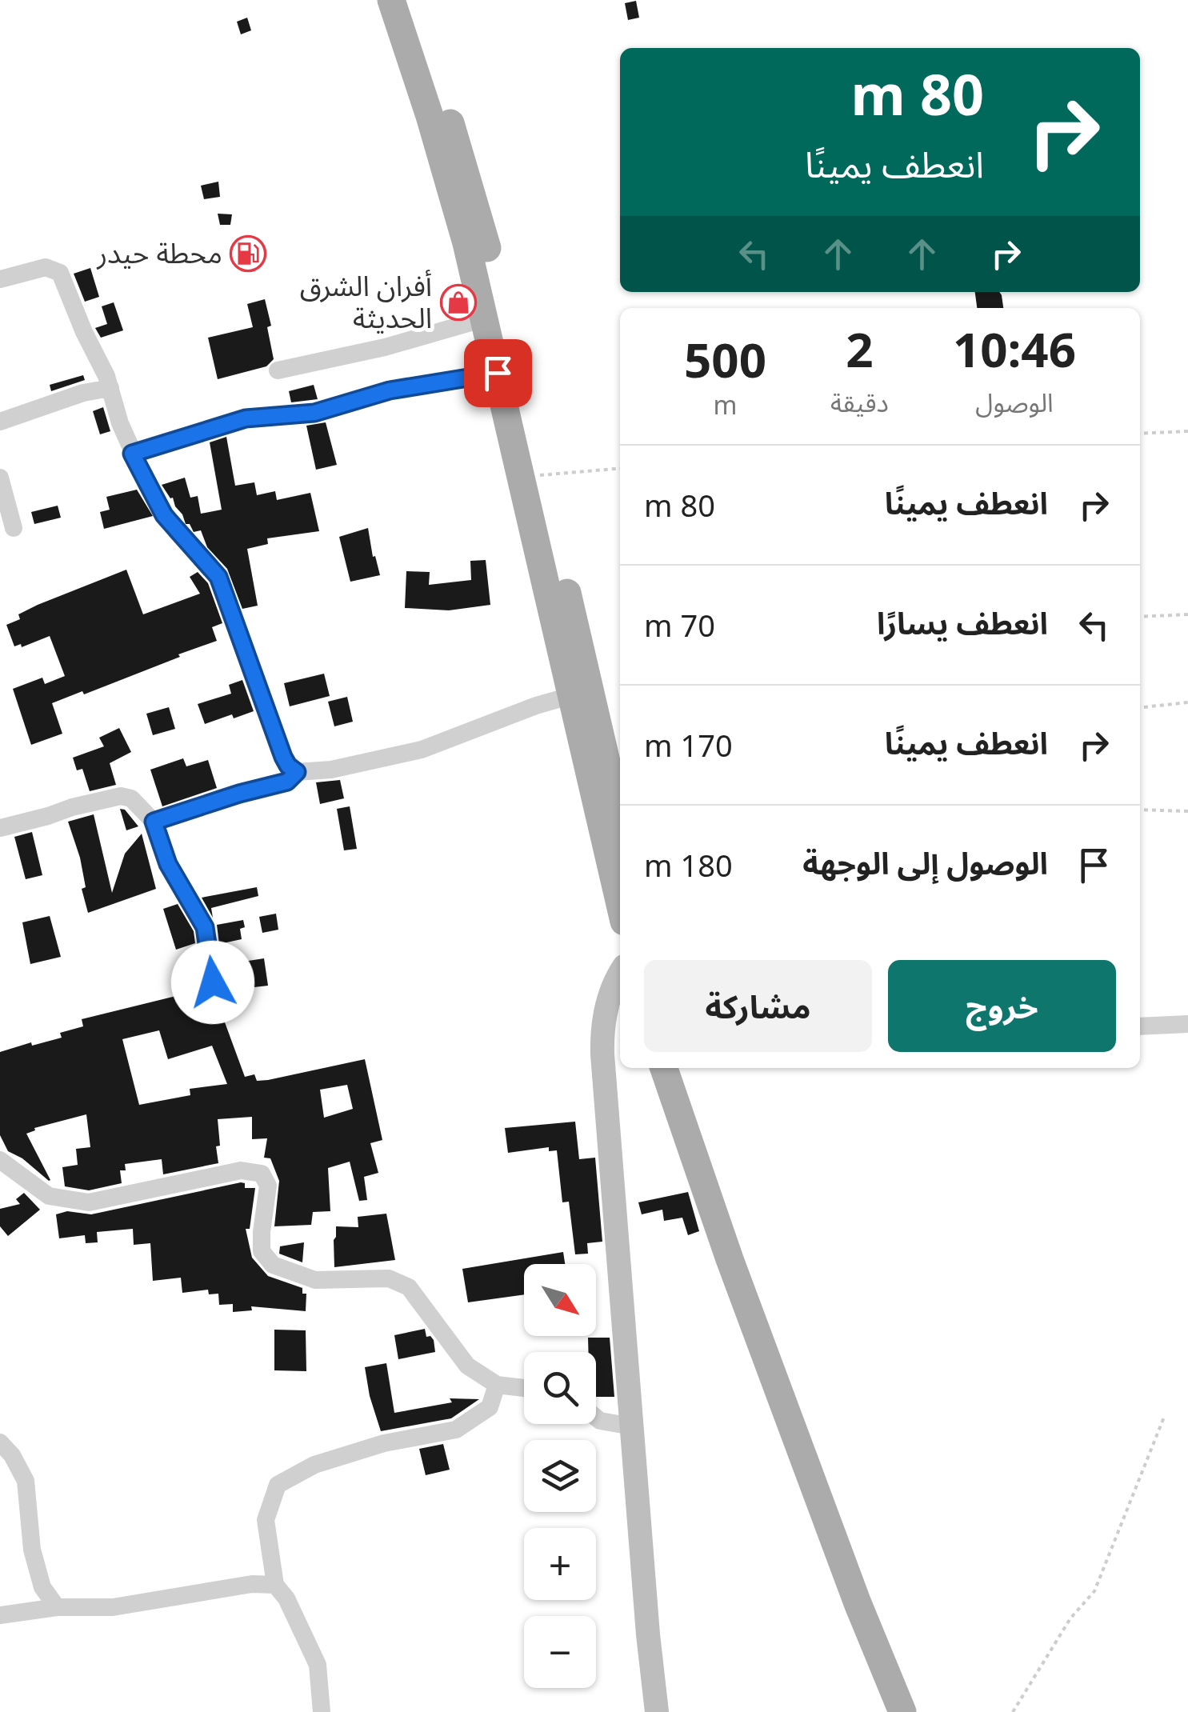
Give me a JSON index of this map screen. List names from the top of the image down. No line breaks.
{"places":{"fuel station":["محطة حيدر"],"shop":["أفران الشرق الحديثة"]},"north":"bottom right","page":{"turn":["80 m","انعطف يمينًا"],"eta":["10:46","الوصول","2","دقيقة","500","m"],"list":[{"name":"انعطف يمينًا","value":"80 m"},{"name":"انعطف يسارًا","value":"70 m"},{"name":"انعطف يمينًا","value":"170 m"},{"name":"الوصول إلى الوجهة","value":"180 m"}],"buttons":["خروج","مشاركة"],"map_buttons":["+","−"]}}
